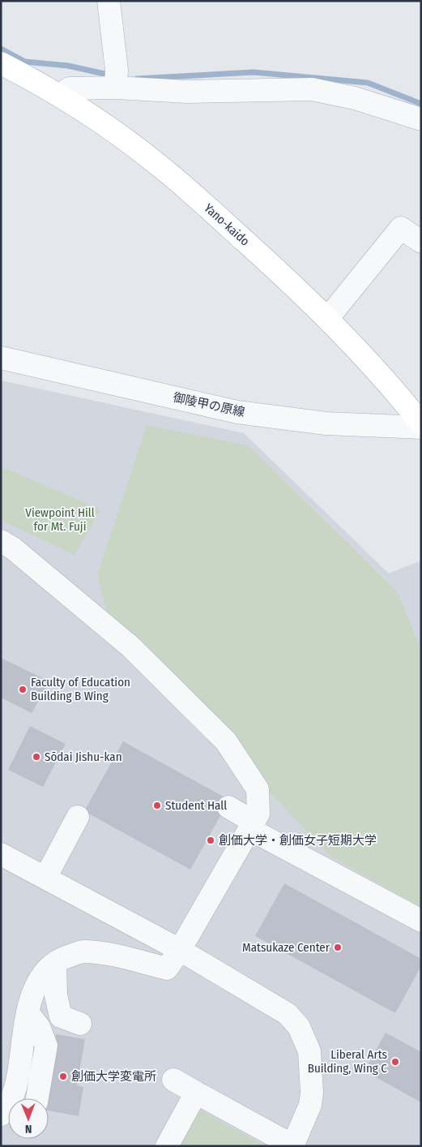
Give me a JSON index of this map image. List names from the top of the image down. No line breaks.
{"streets":{"main road":["Yano-kaido"],"street":["御陵甲の原線"]},"parks":["Viewpoint Hill for Mt. Fuji"],"places":["Faculty of Education Building B Wing","Sōdai Jishu-kan","Student Hall","創価大学・創価女子短期大学","Matsukaze Center","Liberal Arts Building, Wing C","創価大学変電所"],"north":"bottom"}
